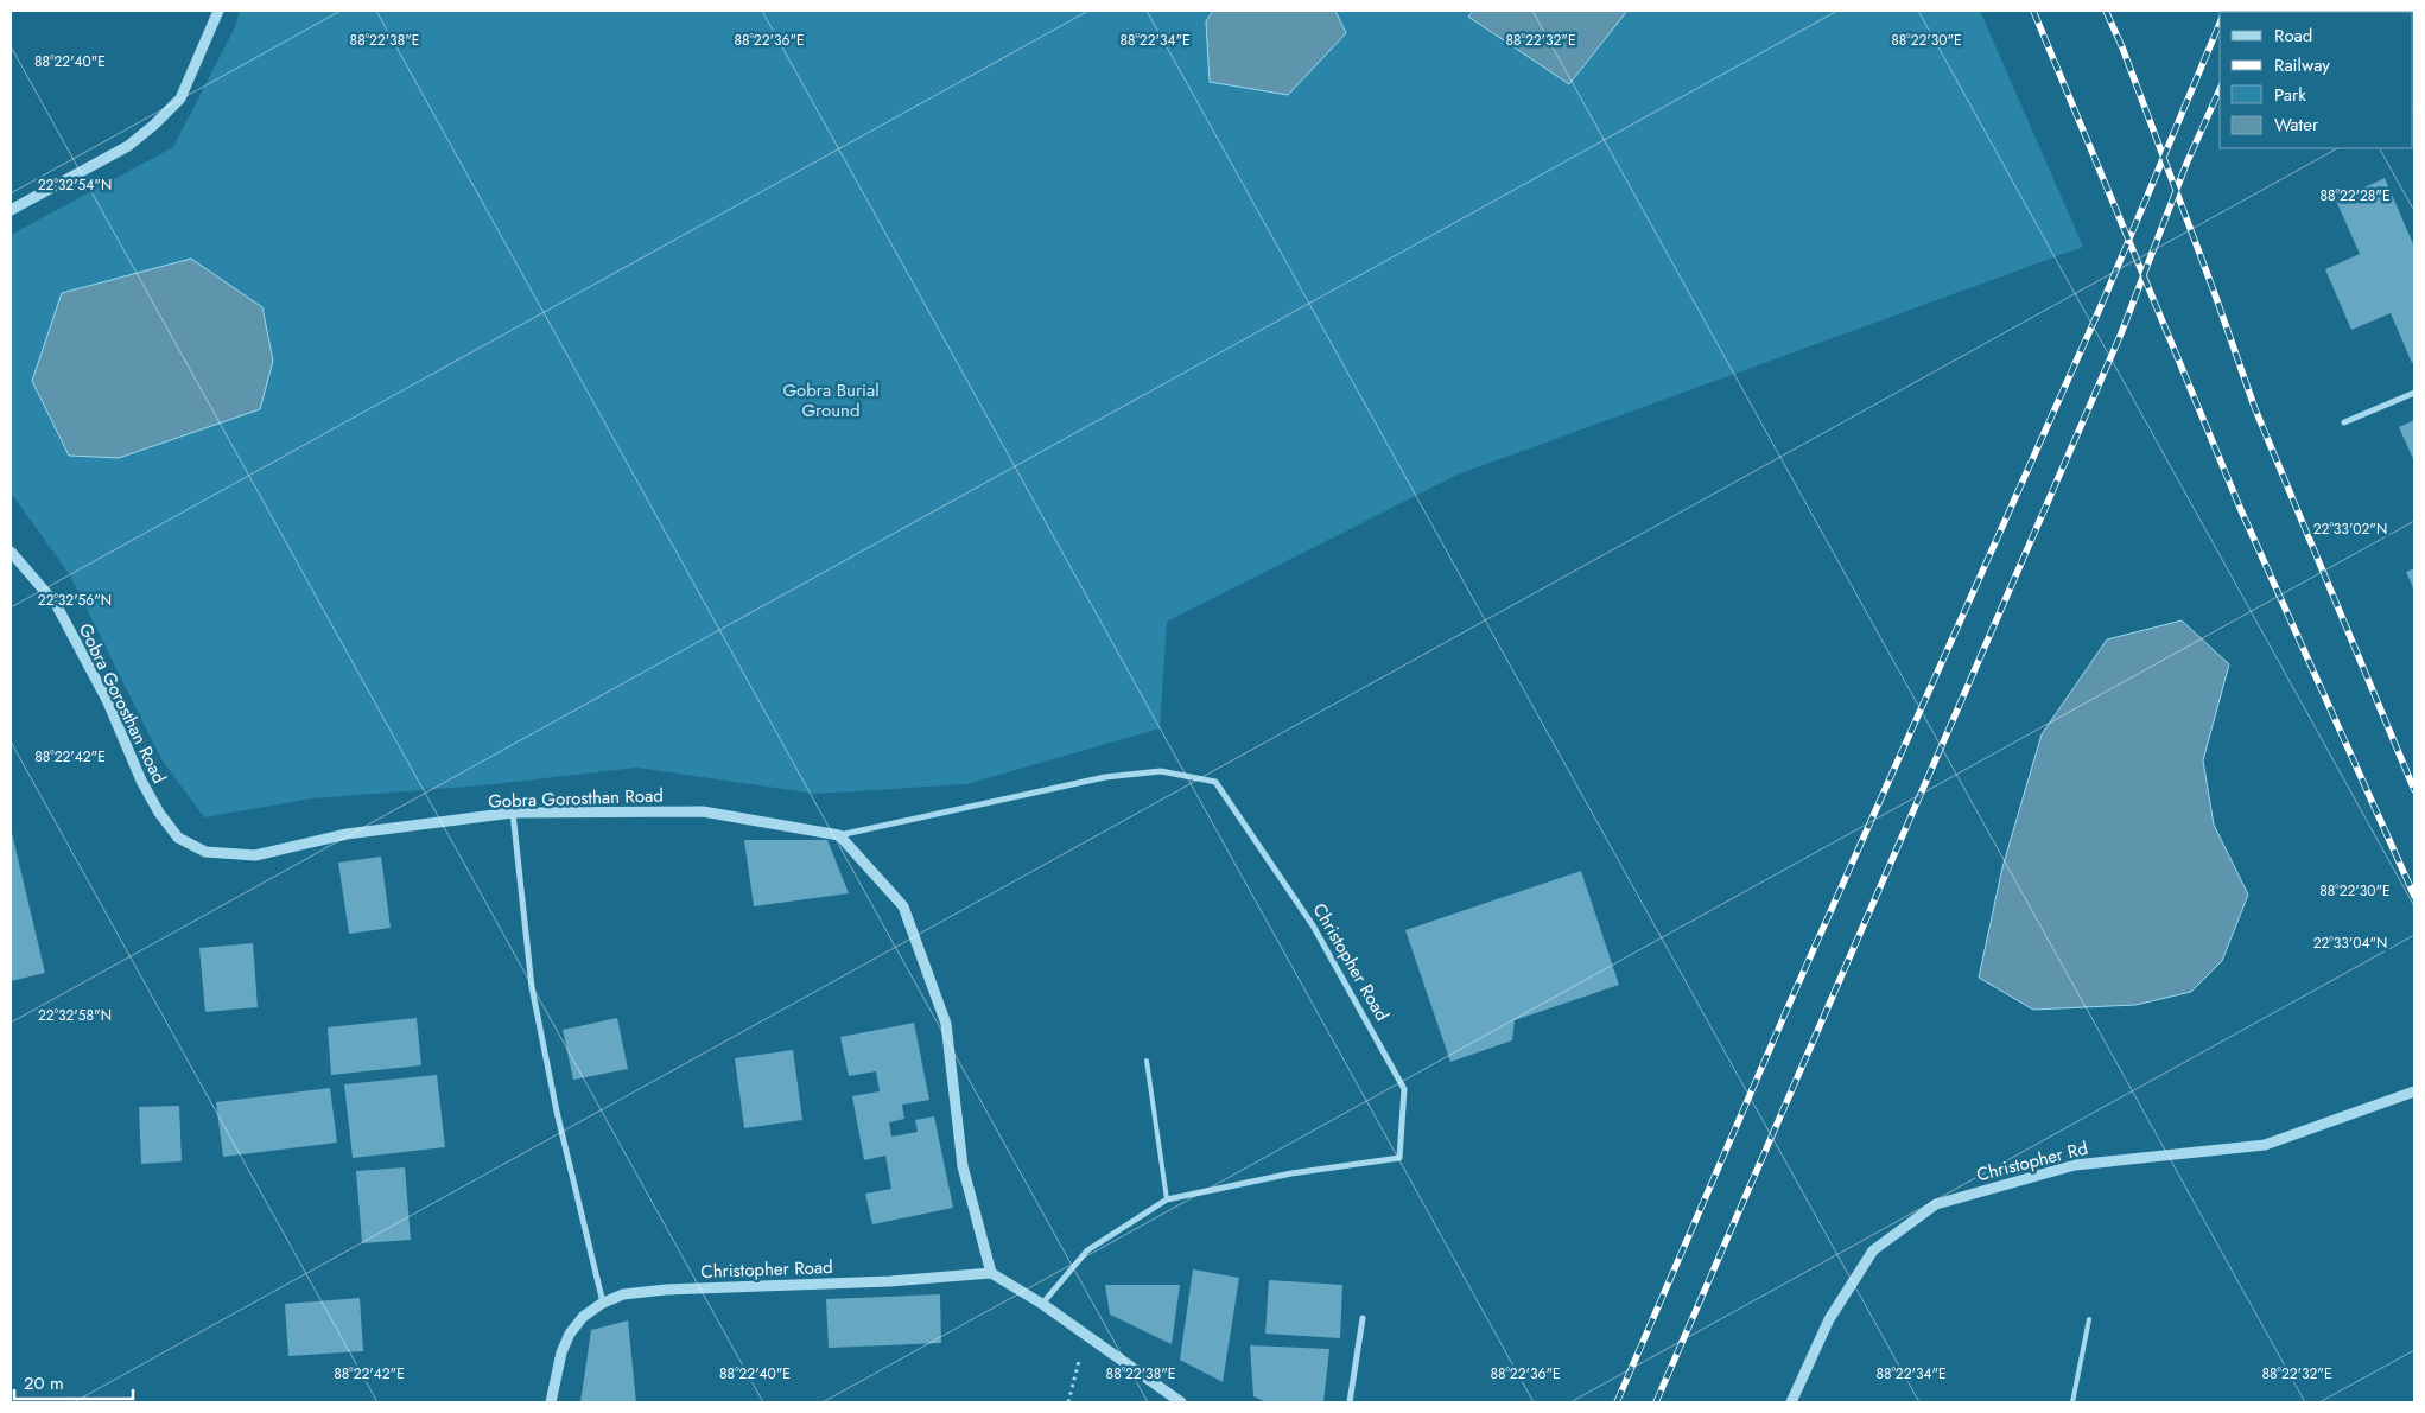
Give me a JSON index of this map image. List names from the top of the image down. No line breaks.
{"streets":{"street":["Gobra Gorosthan Road","Christopher Road","Christopher Rd"]},"crossings":[["Gobra Gorosthan Road","Christopher Road"]],"parks":["Gobra Burial Ground"],"legend":["Road","Railway","Park","Water"],"scale_bar":"20 m","coordinates":["88°22'38\"E","88°22'36\"E","88°22'34\"E","88°22'32\"E","88°22'30\"E","88°22'40\"E","22°32'54\"N","88°22'28\"E","22°33'02\"N","22°32'56\"N","88°22'42\"E","22°33'04\"N","22°32'58\"N"]}
